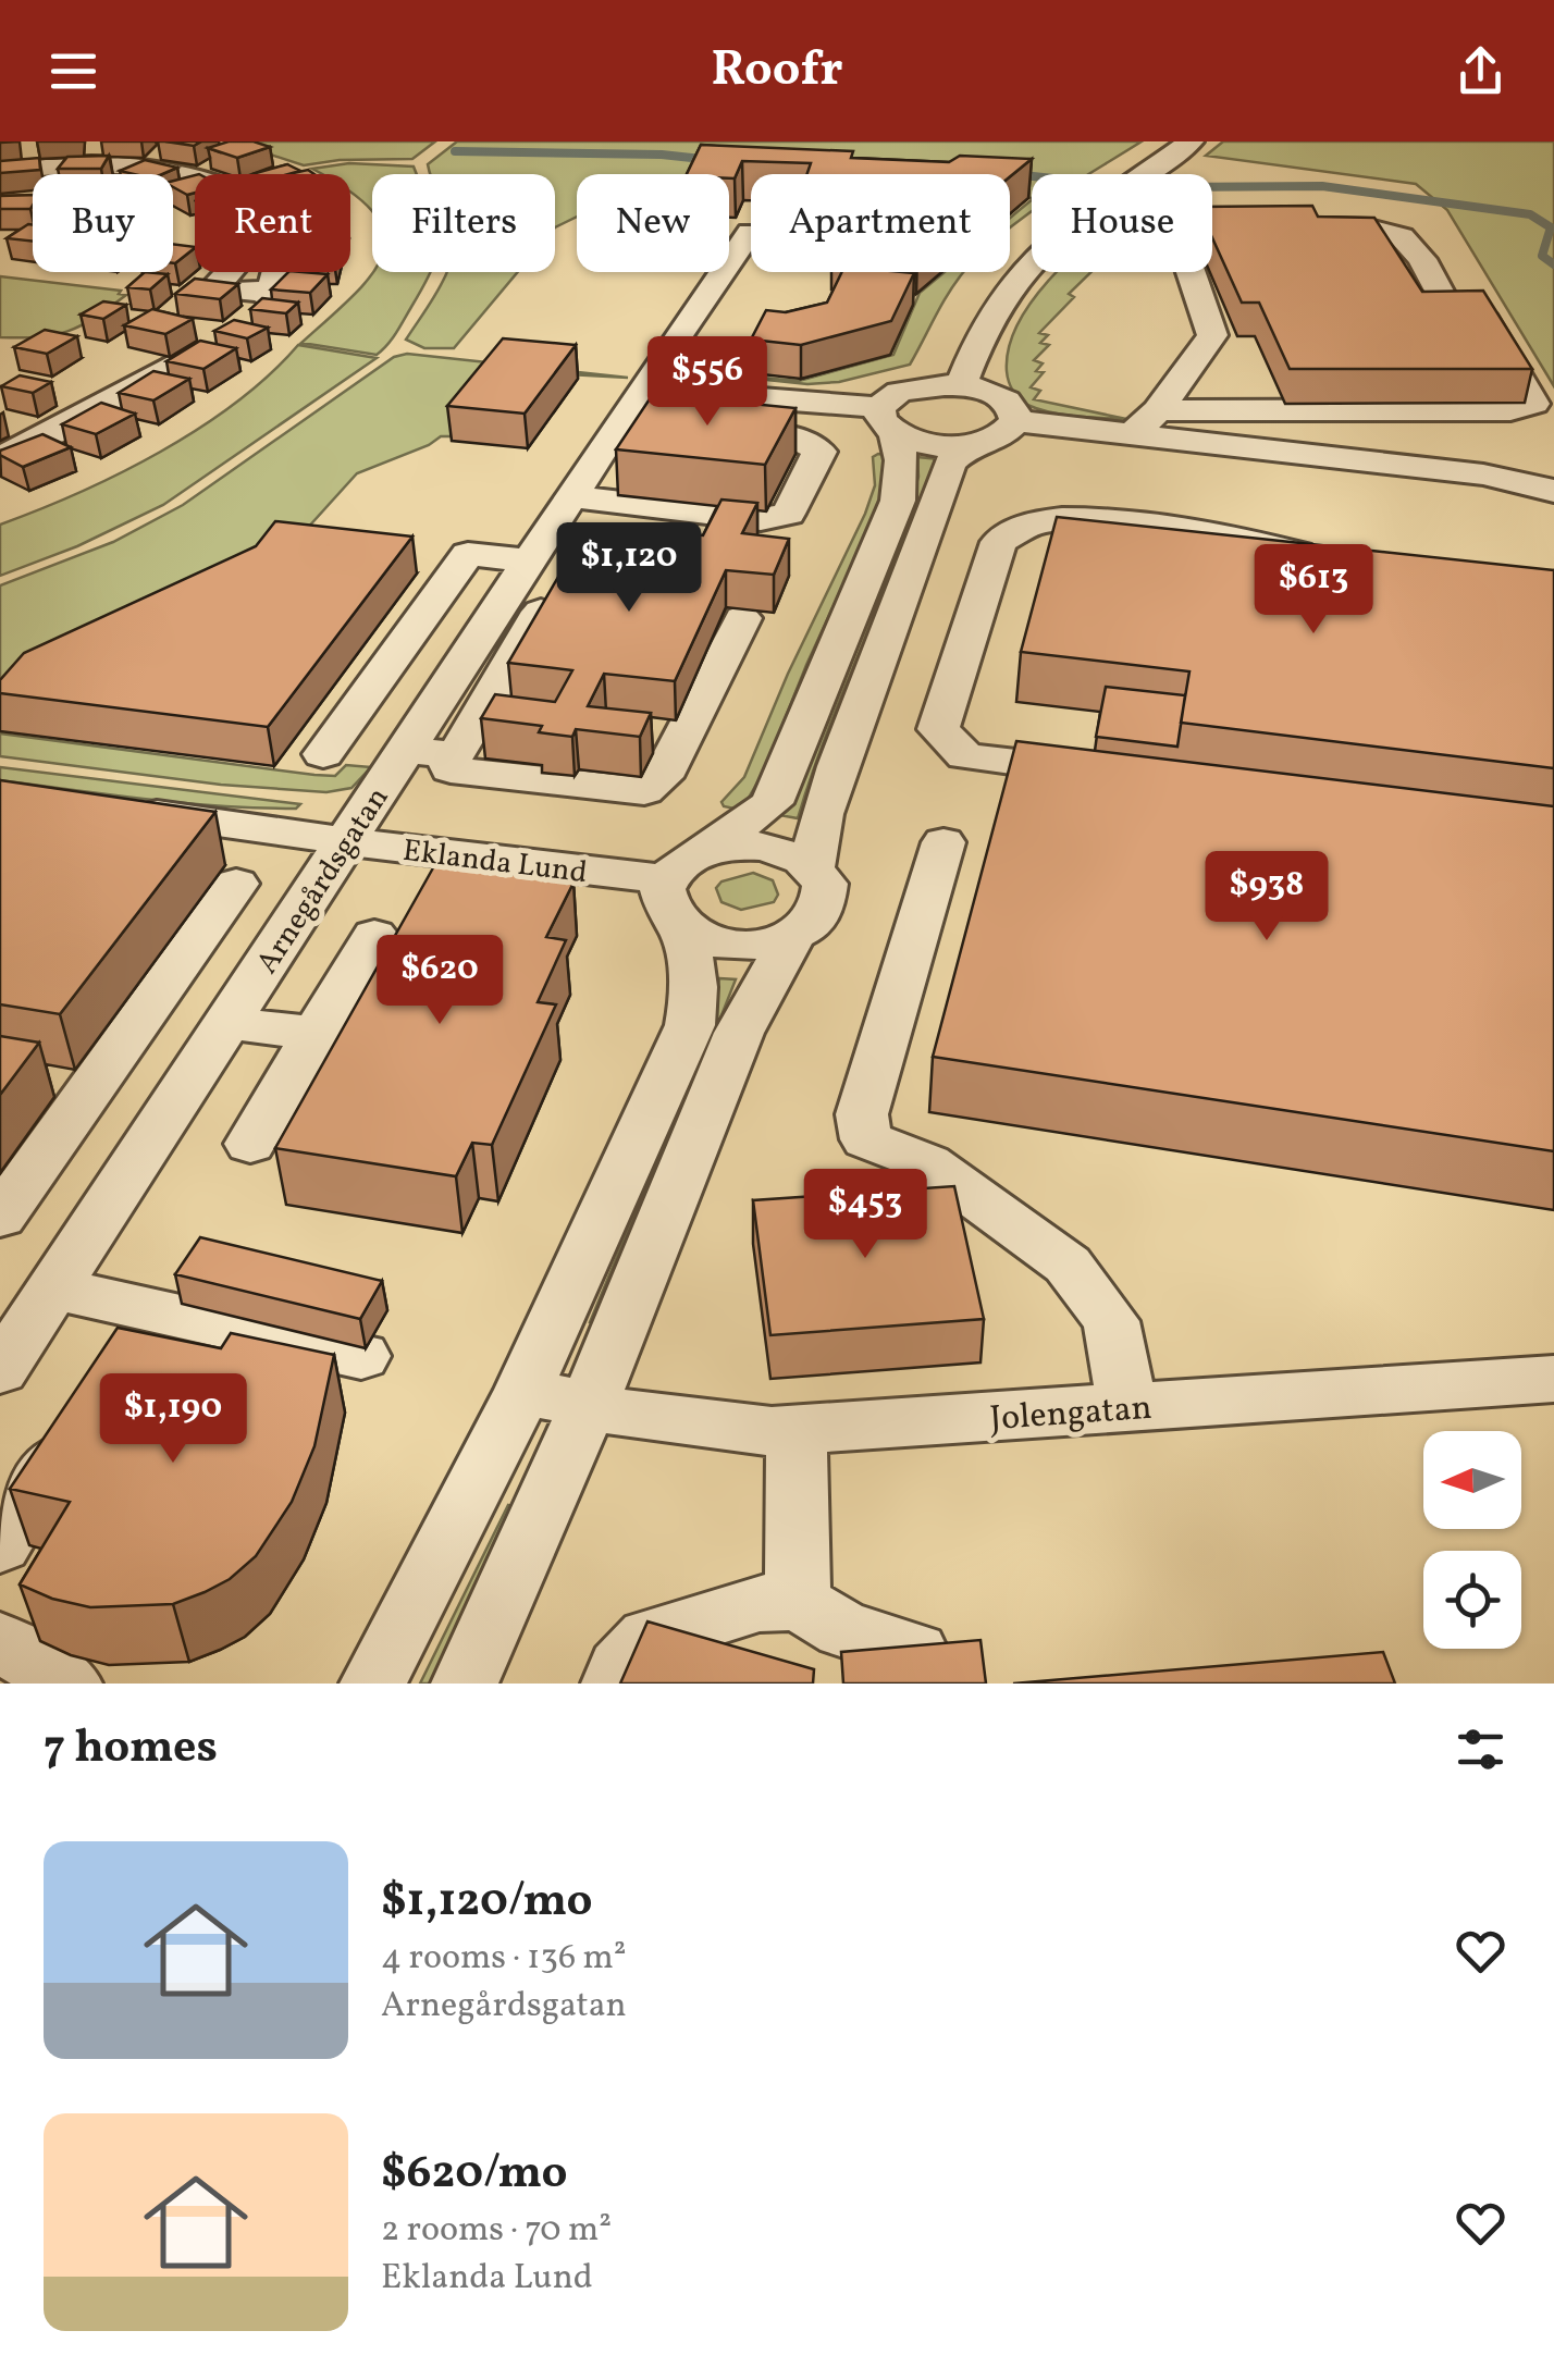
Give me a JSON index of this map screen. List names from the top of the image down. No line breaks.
{"streets":{"street":["Eklanda Lund","Arnegårdsgatan","Jolengatan"]},"crossings":[["Eklanda Lund","Arnegårdsgatan"]],"north":"left","page":{"header":"Roofr","chip":["Buy","Rent","Filters","New","Apartment","House"],"price":["$556","$1,120","$613","$938","$620","$453","$1,190"],"heading":"7 homes","list":[{"name":"$1,120/mo","note":"4 rooms · 136 m² · Arnegårdsgatan"},{"name":"$620/mo","note":"2 rooms · 70 m² · Eklanda Lund"}]}}
